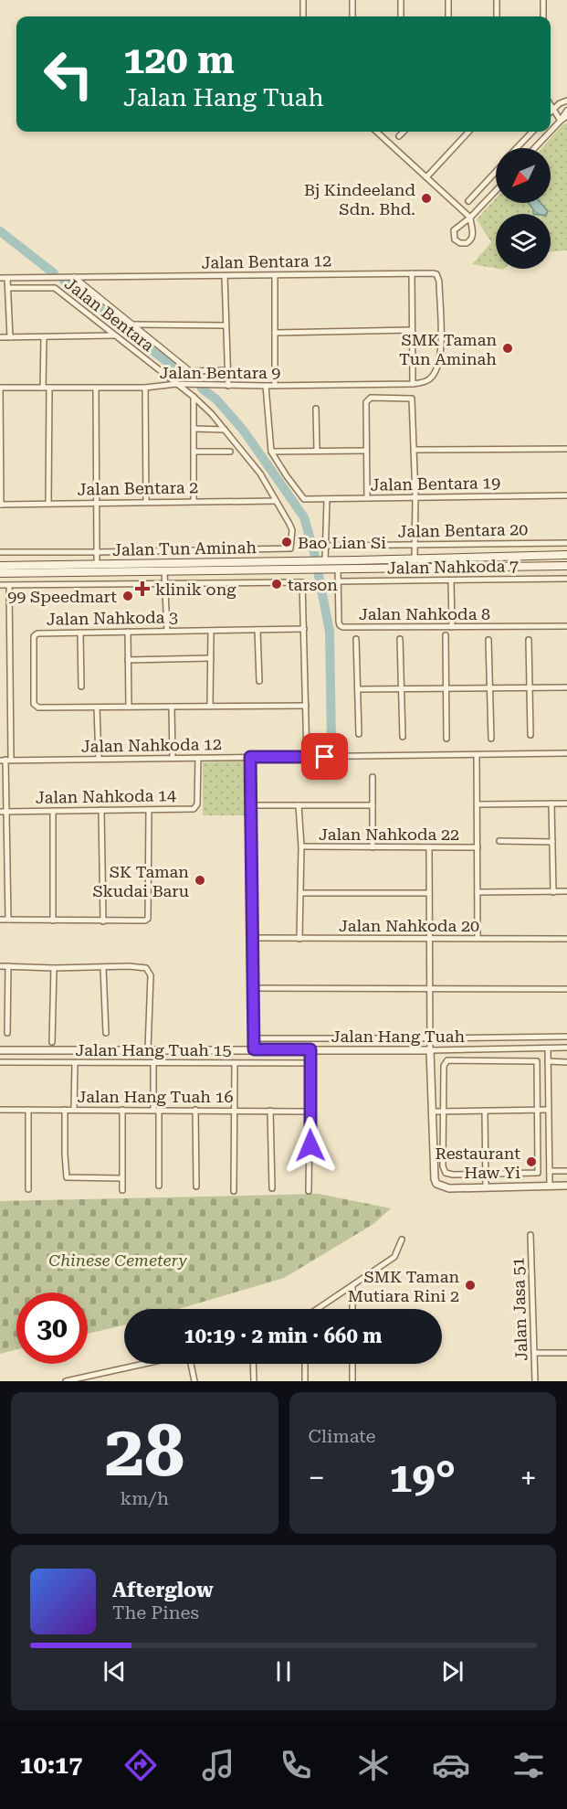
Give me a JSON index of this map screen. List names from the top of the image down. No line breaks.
{"streets":{"main road":["Jalan Tun Aminah"],"street":["Jalan Bentara 12","Jalan Bentara","Jalan Bentara 9","Jalan Bentara 19","Jalan Bentara 2","Jalan Bentara 20","Jalan Nahkoda 7","Jalan Nahkoda 8","Jalan Nahkoda 3","Jalan Nahkoda 12","Jalan Nahkoda 14","Jalan Nahkoda 22","Jalan Nahkoda 20","Jalan Hang Tuah","Jalan Hang Tuah 15","Jalan Hang Tuah 16","Jalan Jasa 51"]},"crossings":[["Jalan Bentara 12","Jalan Bentara"],["Jalan Bentara 12","Jalan Bentara 9"],["Jalan Bentara","Jalan Bentara 9"],["Jalan Bentara","Jalan Bentara 2"],["Jalan Tun Aminah","Jalan Nahkoda 8"],["Jalan Nahkoda 7","Jalan Nahkoda 8"],["Jalan Nahkoda 12","Jalan Nahkoda 14"]],"parks":["Chinese Cemetery"],"places":{"other":["Bj Kindeeland Sdn. Bhd.","SMK Taman Tun Aminah","Bao Lian Si","tarson","99 Speedmart","SK Taman Skudai Baru","Restaurant Haw Yi","SMK Taman Mutiara Rini 2"],"health":["klinik ong"]},"north":"bottom left","page":{"turn":["120 m","Jalan Hang Tuah"],"limit":"30","trip":"10:19 · 2 min · 660 m","tile":[["28","km/h"],"Climate"],"heat":["−","19°","+"],"song":["Afterglow","The Pines"],"tabs":"10:17"}}
